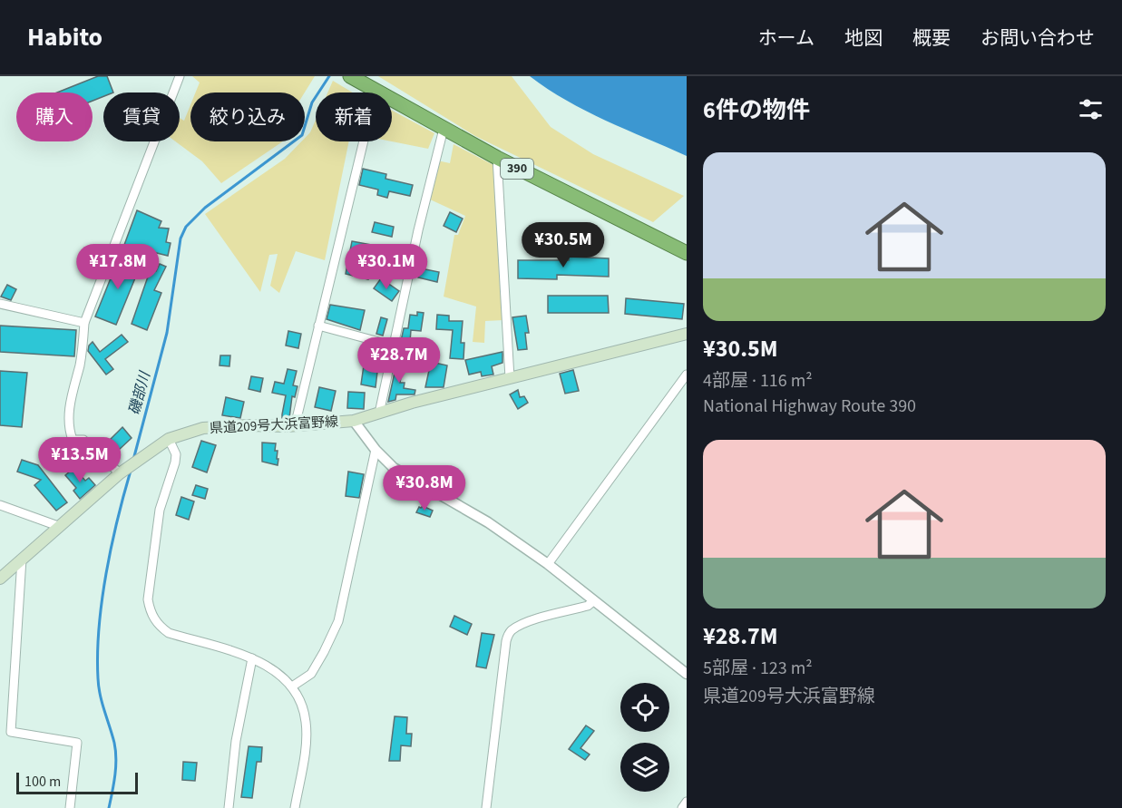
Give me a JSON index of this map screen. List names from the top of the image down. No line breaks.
{"streets":{"highway":["390"],"main road":["県道209号大浜富野線"]},"water":["磯部川"],"scale_bar":"100 m","page":{"header":"Habito","nav":["ホーム","地図","概要","お問い合わせ"],"heading":"6件の物件","chip":["購入","賃貸","絞り込み","新着"],"list":[{"name":"¥30.5M","note":"4部屋 · 116 m² · National Highway Route 390"},{"name":"¥28.7M","note":"5部屋 · 123 m² · 県道209号大浜富野線"}],"price":["¥30.5M","¥17.8M","¥30.1M","¥28.7M","¥13.5M","¥30.8M"],"scale":"100 m"}}
